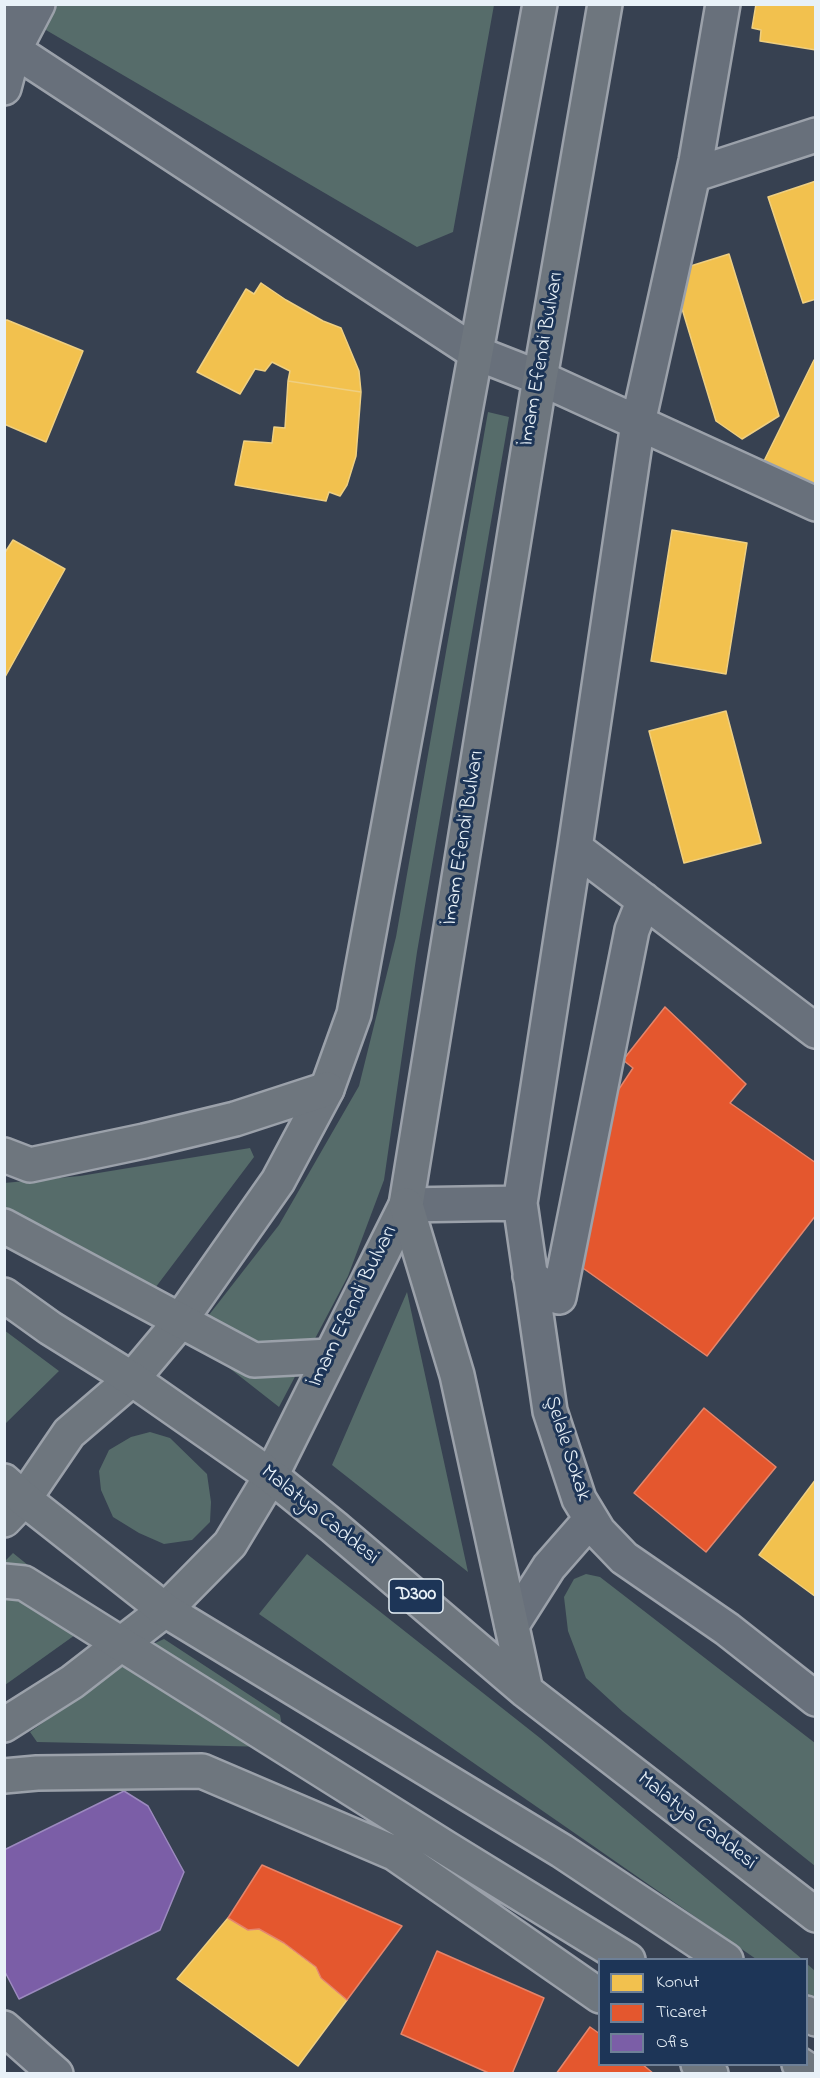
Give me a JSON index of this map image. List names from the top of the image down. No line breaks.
{"streets":{"main road":["İmam Efendi Bulvarı","Malatya Caddesi","D300"],"street":["Şelale Sokak"]},"crossings":[["İmam Efendi Bulvarı","Malatya Caddesi"]],"legend":["Konut","Ticaret","Ofis"]}
